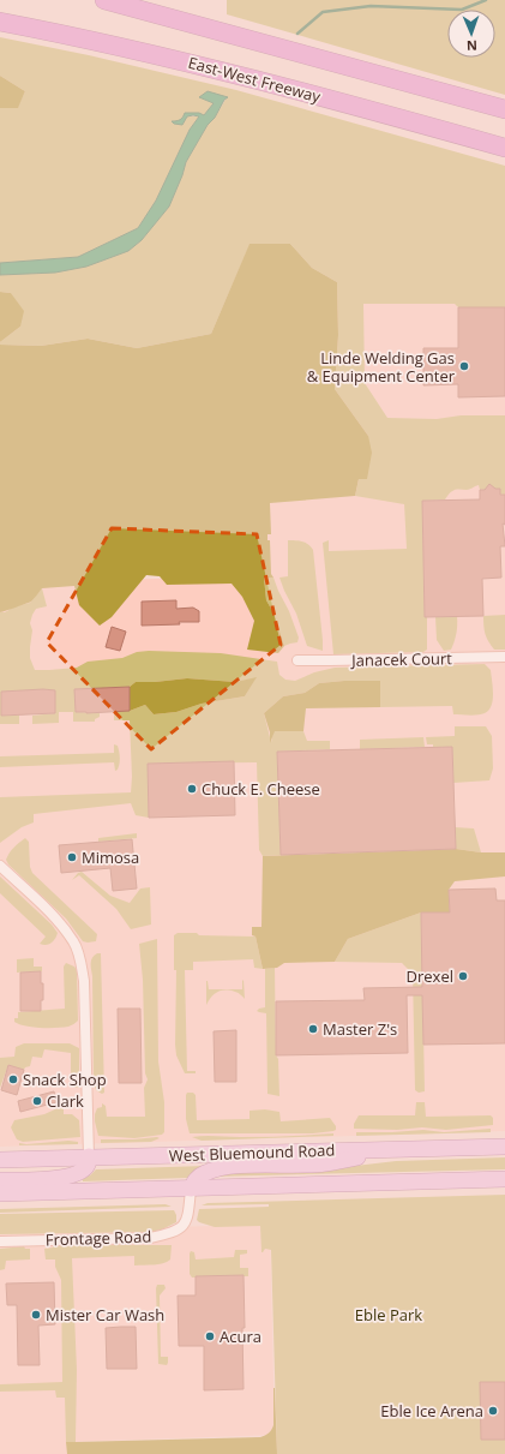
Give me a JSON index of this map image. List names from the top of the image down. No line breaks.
{"streets":{"highway":["East-West Freeway"],"main road":["West Bluemound Road"],"street":["Janacek Court","Frontage Road"]},"parks":["Eble Park"],"places":["Linde Welding Gas & Equipment Center","Chuck E. Cheese","Mimosa","Drexel","Master Z's","Snack Shop","Clark","Mister Car Wash","Acura","Eble Ice Arena"],"north":"bottom"}
